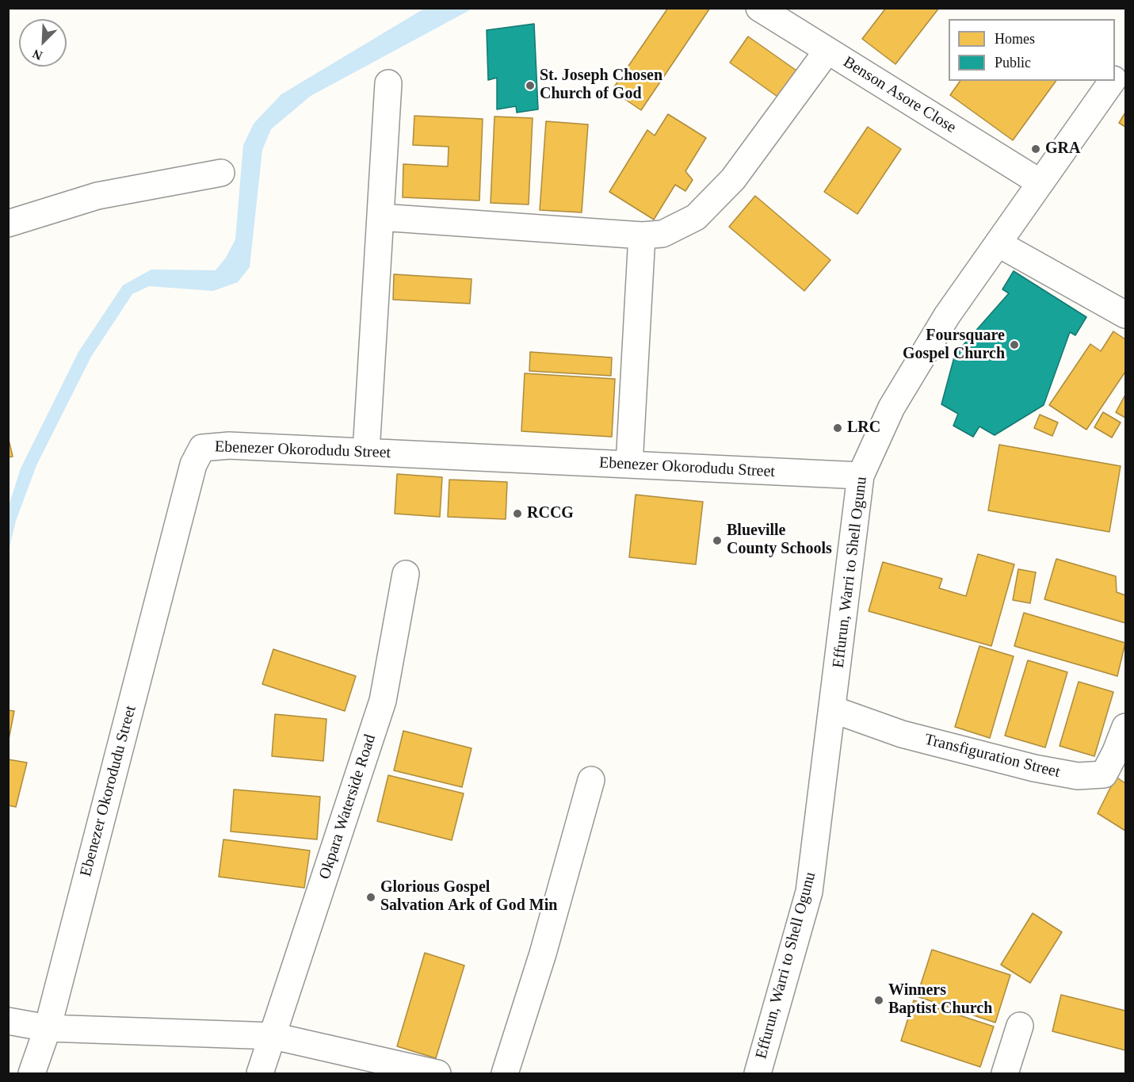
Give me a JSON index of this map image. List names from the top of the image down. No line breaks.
{"streets":{"street":["Benson Asore Close","Ebenezer Okorodudu Street","Effurun, Warri to Shell Ogunu","Transfiguration Street","Okpara Waterside Road"]},"crossings":[["Benson Asore Close","Effurun, Warri to Shell Ogunu"],["Ebenezer Okorodudu Street","Effurun, Warri to Shell Ogunu"],["Effurun, Warri to Shell Ogunu","Transfiguration Street"]],"places":["St. Joseph Chosen Church of God","GRA","Foursquare Gospel Church","LRC","RCCG","Blueville County Schools","Glorious Gospel Salvation Ark of God Min","Winners Baptist Church"],"legend":["Homes","Public"],"north":"bottom left"}
